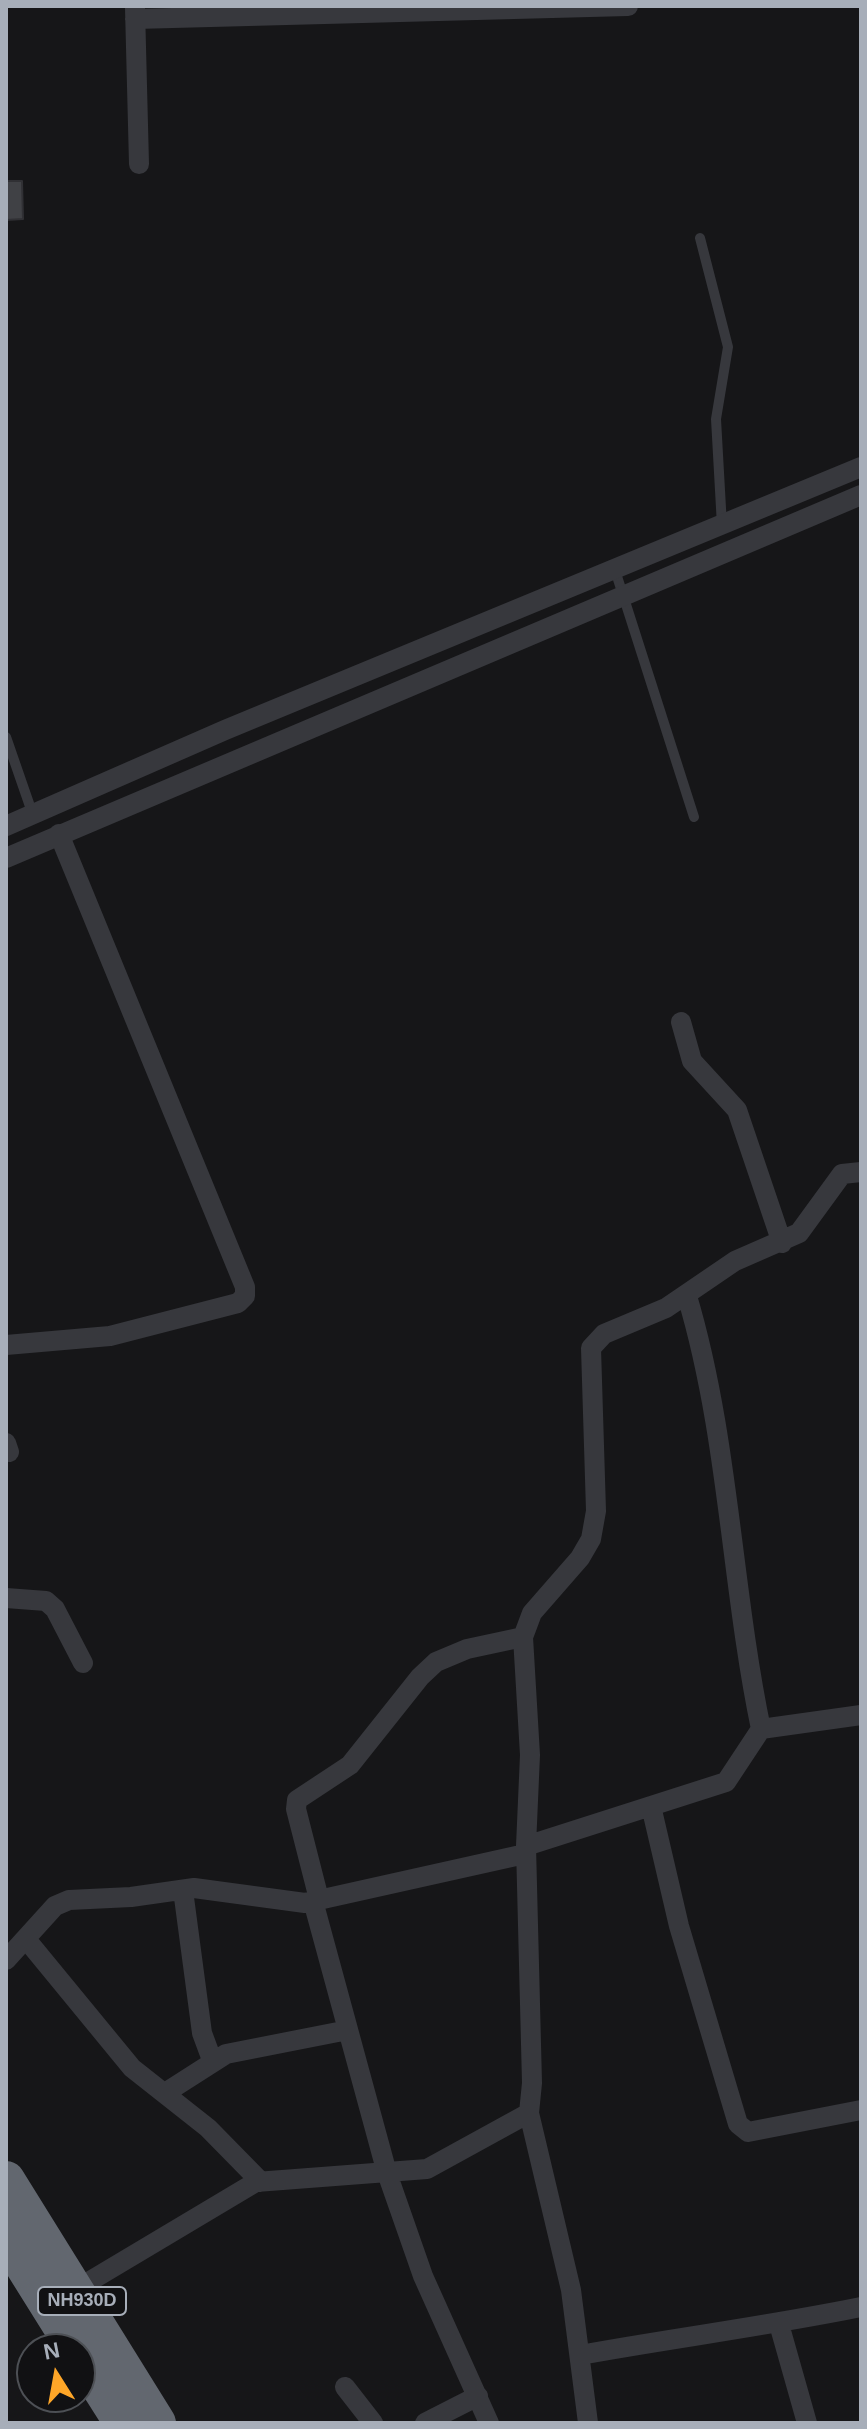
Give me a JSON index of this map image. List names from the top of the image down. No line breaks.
{"streets":{"highway":["NH930D"]},"north":"top"}
